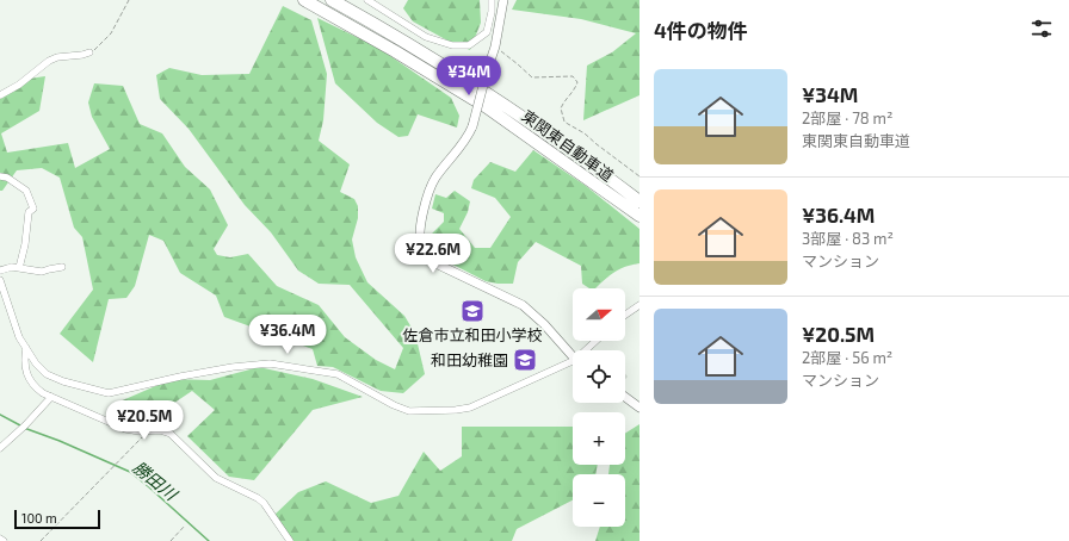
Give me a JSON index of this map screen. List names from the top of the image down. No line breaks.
{"streets":{"highway":["東関東自動車道"]},"water":["勝田川"],"places":{"school or university":["佐倉市立和田小学校","和田幼稚園"]},"scale_bar":"100 m","north":"right","page":{"heading":"4件の物件","price":["¥34M","¥22.6M","¥36.4M","¥20.5M"],"list":[{"name":"¥34M","note":"2部屋 · 78 m² · 東関東自動車道"},{"name":"¥36.4M","note":"3部屋 · 83 m² · マンション"},{"name":"¥20.5M","note":"2部屋 · 56 m² · マンション"}],"map_buttons":["+","−"],"scale":"100 m"}}
